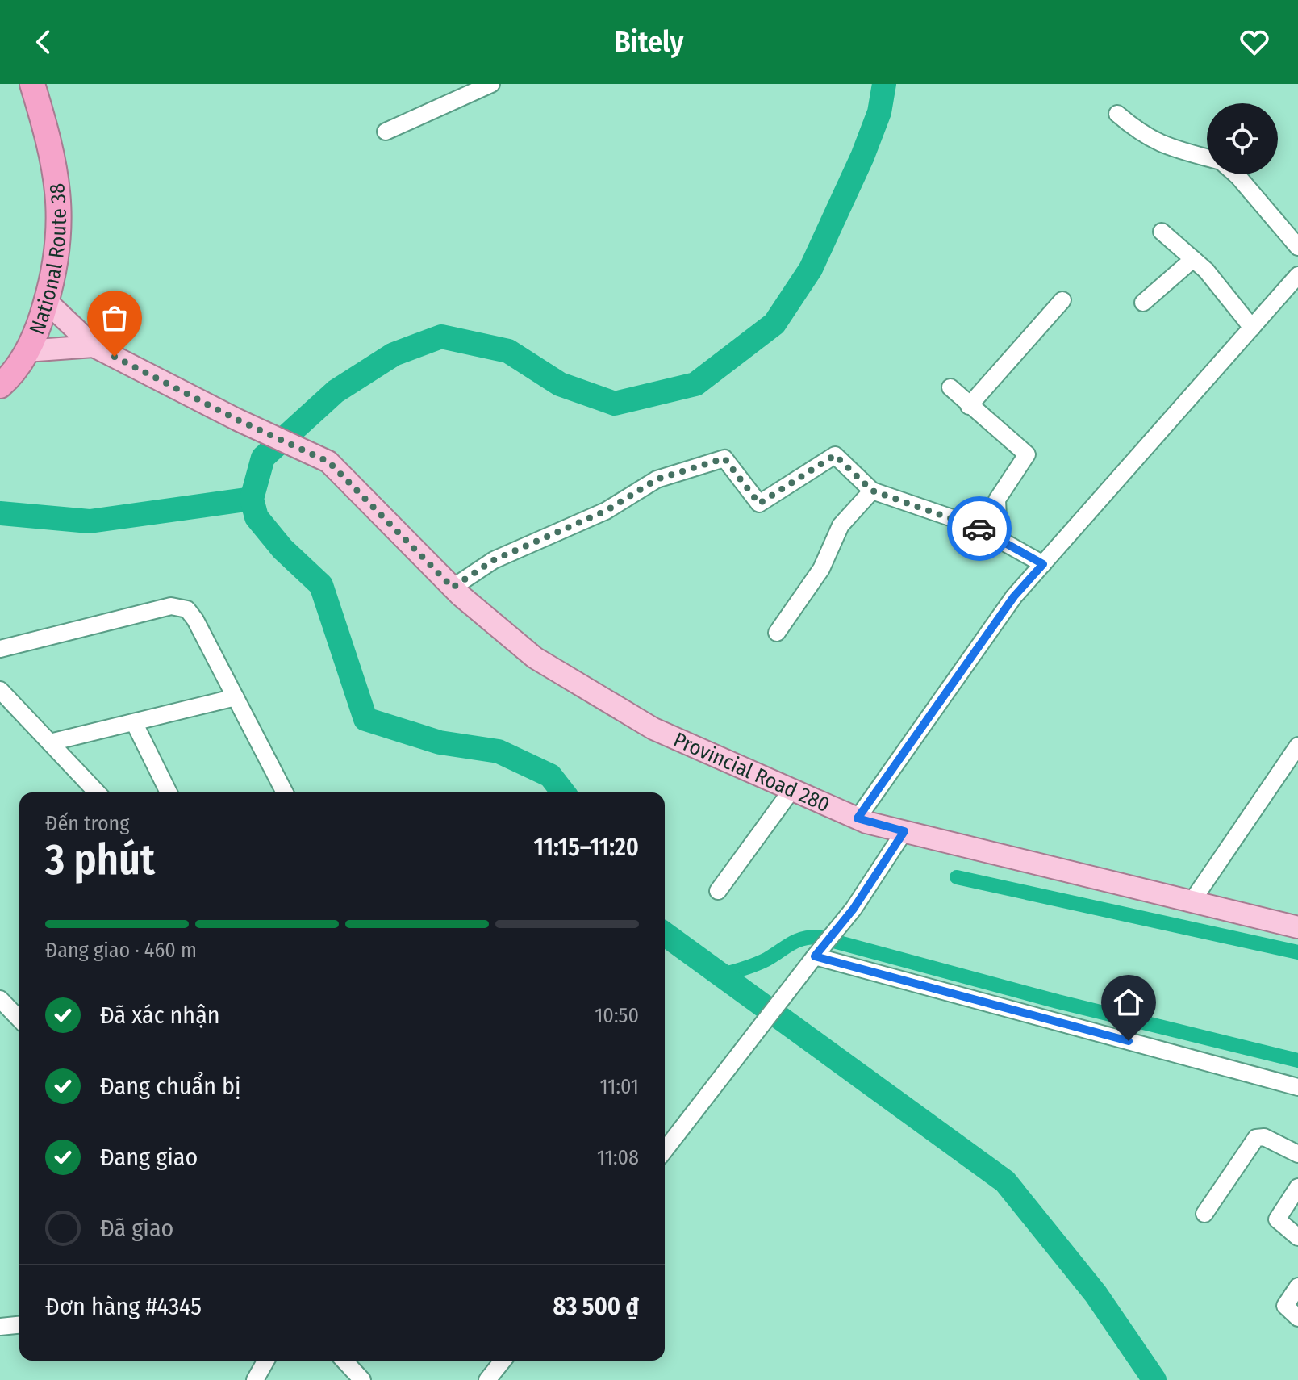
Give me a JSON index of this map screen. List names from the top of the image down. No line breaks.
{"streets":{"highway":["National Route 38"],"main road":["Provincial Road 280"]},"page":{"header":"Bitely","heading":["3 phút","Đến trong","11:15–11:20"],"panel":["Đơn hàng #4345","83 500 ₫"],"bar":"Đang giao · 460 m","list":[["Đã xác nhận","10:50"],["Đang chuẩn bị","11:01"],["Đang giao","11:08"],"Đã giao"]}}
